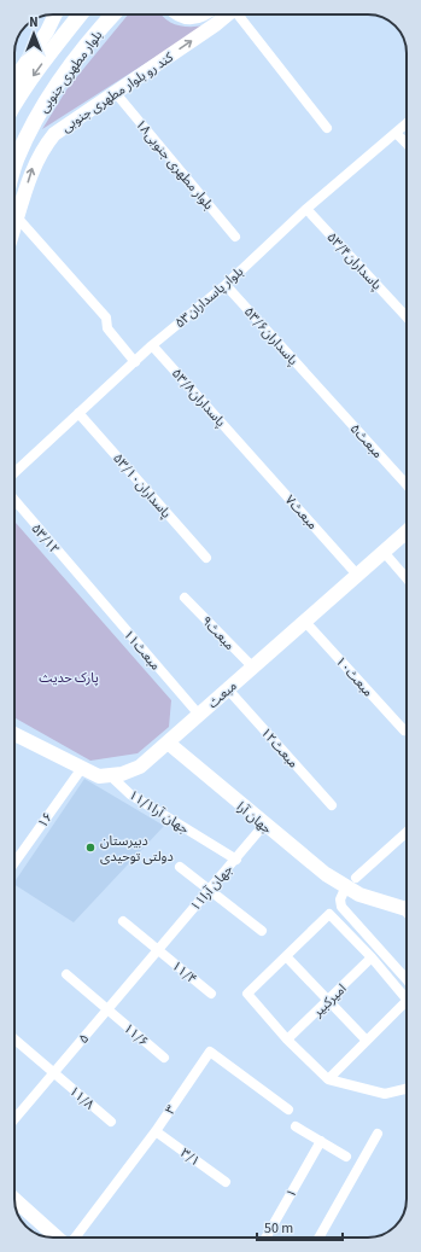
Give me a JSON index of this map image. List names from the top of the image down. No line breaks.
{"streets":{"main road":["بلوار مطهری جنوبی"],"street":["کند رو بلوار مطهری جنوبی","بلوار مطهری جنوبی۱۸","پاسداران۵۳/۴","بلوار پاسداران۵۳","پاسداران۵۳/۶","پاسداران۵۳/۸","مبعث۵","پاسداران۵۳/۱۰","مبعث۷","۵۳/۱۲","مبعث۹","مبعث۱۱","مبعث۱۰","مبعث","مبعث۱۲","جهان آرا۱۱/۱","جهان آرا","۱۶","جهان آرا۱۱","۱۱/۴","امیرکبیر","۱۱/۶","۵","۱۱/۸","۳","۳/۱","۱"]},"crossings":[["کند رو بلوار مطهری جنوبی","بلوار مطهری جنوبی۱۸"],["پاسداران۵۳/۴","بلوار پاسداران۵۳"],["بلوار پاسداران۵۳","پاسداران۵۳/۶"],["بلوار پاسداران۵۳","پاسداران۵۳/۸"],["بلوار پاسداران۵۳","پاسداران۵۳/۱۰"],["پاسداران۵۳/۶","مبعث۵"],["پاسداران۵۳/۸","مبعث۷"],["مبعث۷","مبعث"],["۵۳/۱۲","مبعث۱۱"],["مبعث۹","مبعث"],["مبعث۱۱","مبعث"],["مبعث۱۰","مبعث"],["مبعث","مبعث۱۲"],["مبعث","جهان آرا۱۱/۱"],["مبعث","جهان آرا"],["مبعث","۱۶"],["جهان آرا۱۱/۱","جهان آرا۱۱"],["جهان آرا","جهان آرا۱۱"],["جهان آرا۱۱","۱۱/۴"],["جهان آرا۱۱","۵"],["۱۱/۴","۵"],["۱۱/۶","۵"],["۵","۱۱/۸"],["۳","۳/۱"]],"one_way":["کند رو بلوار مطهری جنوبی"],"parks":["پارک حدیث"],"places":["دبیرستان دولتی توحیدی"],"scale_bar":"50 m","north":"top"}
